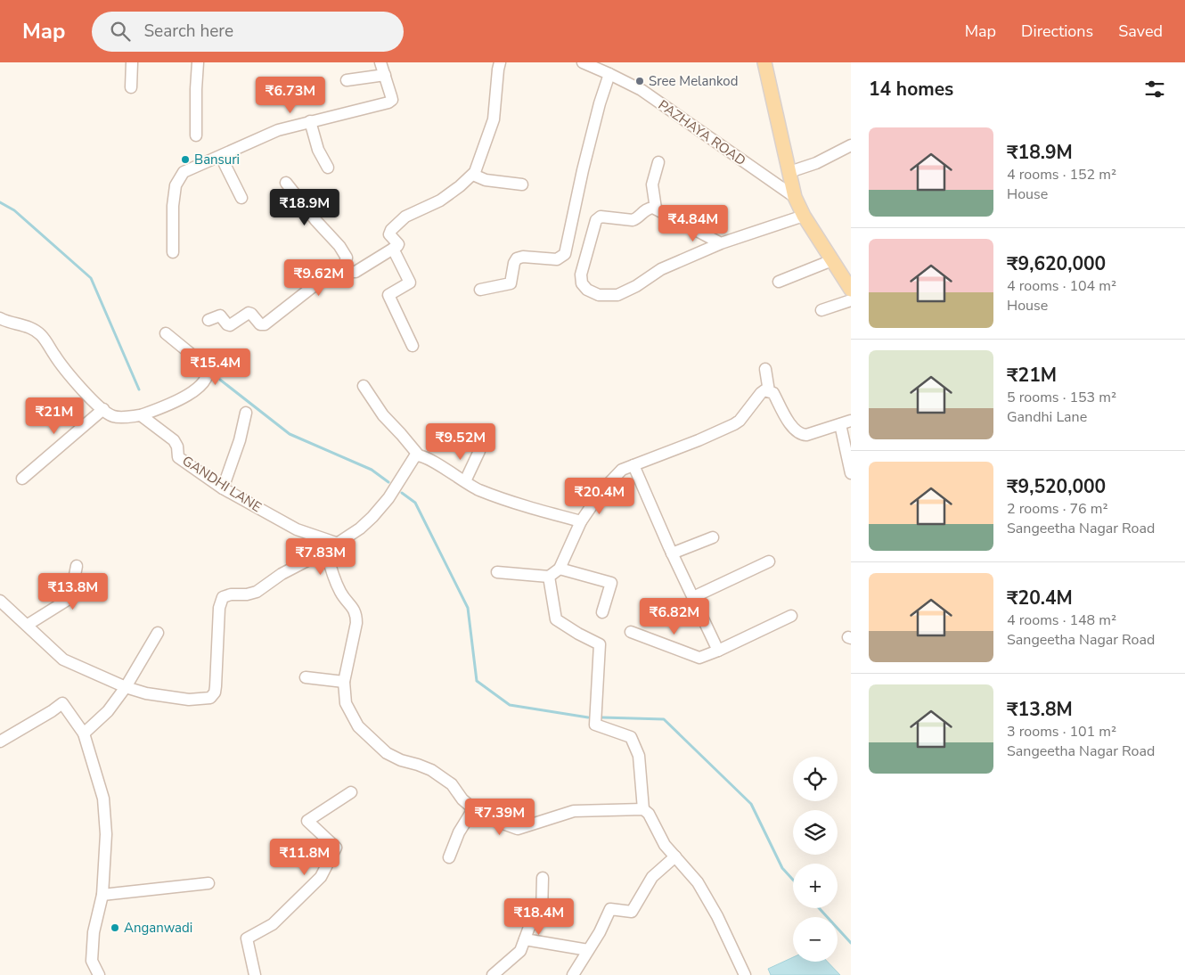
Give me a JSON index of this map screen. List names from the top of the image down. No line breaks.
{"streets":{"street":["PAZHAYA ROAD","GANDHI LANE"]},"places":["Sree Melankod","Bansuri","Anganwadi"],"page":{"header":"Map","search":"Search here","nav":["Map","Directions","Saved"],"heading":"14 homes","price":["₹6.73M","₹18.9M","₹4.84M","₹9.62M","₹15.4M","₹21M","₹9.52M","₹20.4M","₹7.83M","₹13.8M","₹6.82M","₹7.39M","₹11.8M","₹18.4M"],"list":[{"name":"₹18.9M","note":"4 rooms · 152 m² · House"},{"name":"₹9,620,000","note":"4 rooms · 104 m² · House"},{"name":"₹21M","note":"5 rooms · 153 m² · Gandhi Lane"},{"name":"₹9,520,000","note":"2 rooms · 76 m² · Sangeetha Nagar Road"},{"name":"₹20.4M","note":"4 rooms · 148 m² · Sangeetha Nagar Road"},{"name":"₹13.8M","note":"3 rooms · 101 m² · Sangeetha Nagar Road"}],"map_buttons":["+","−"]}}
